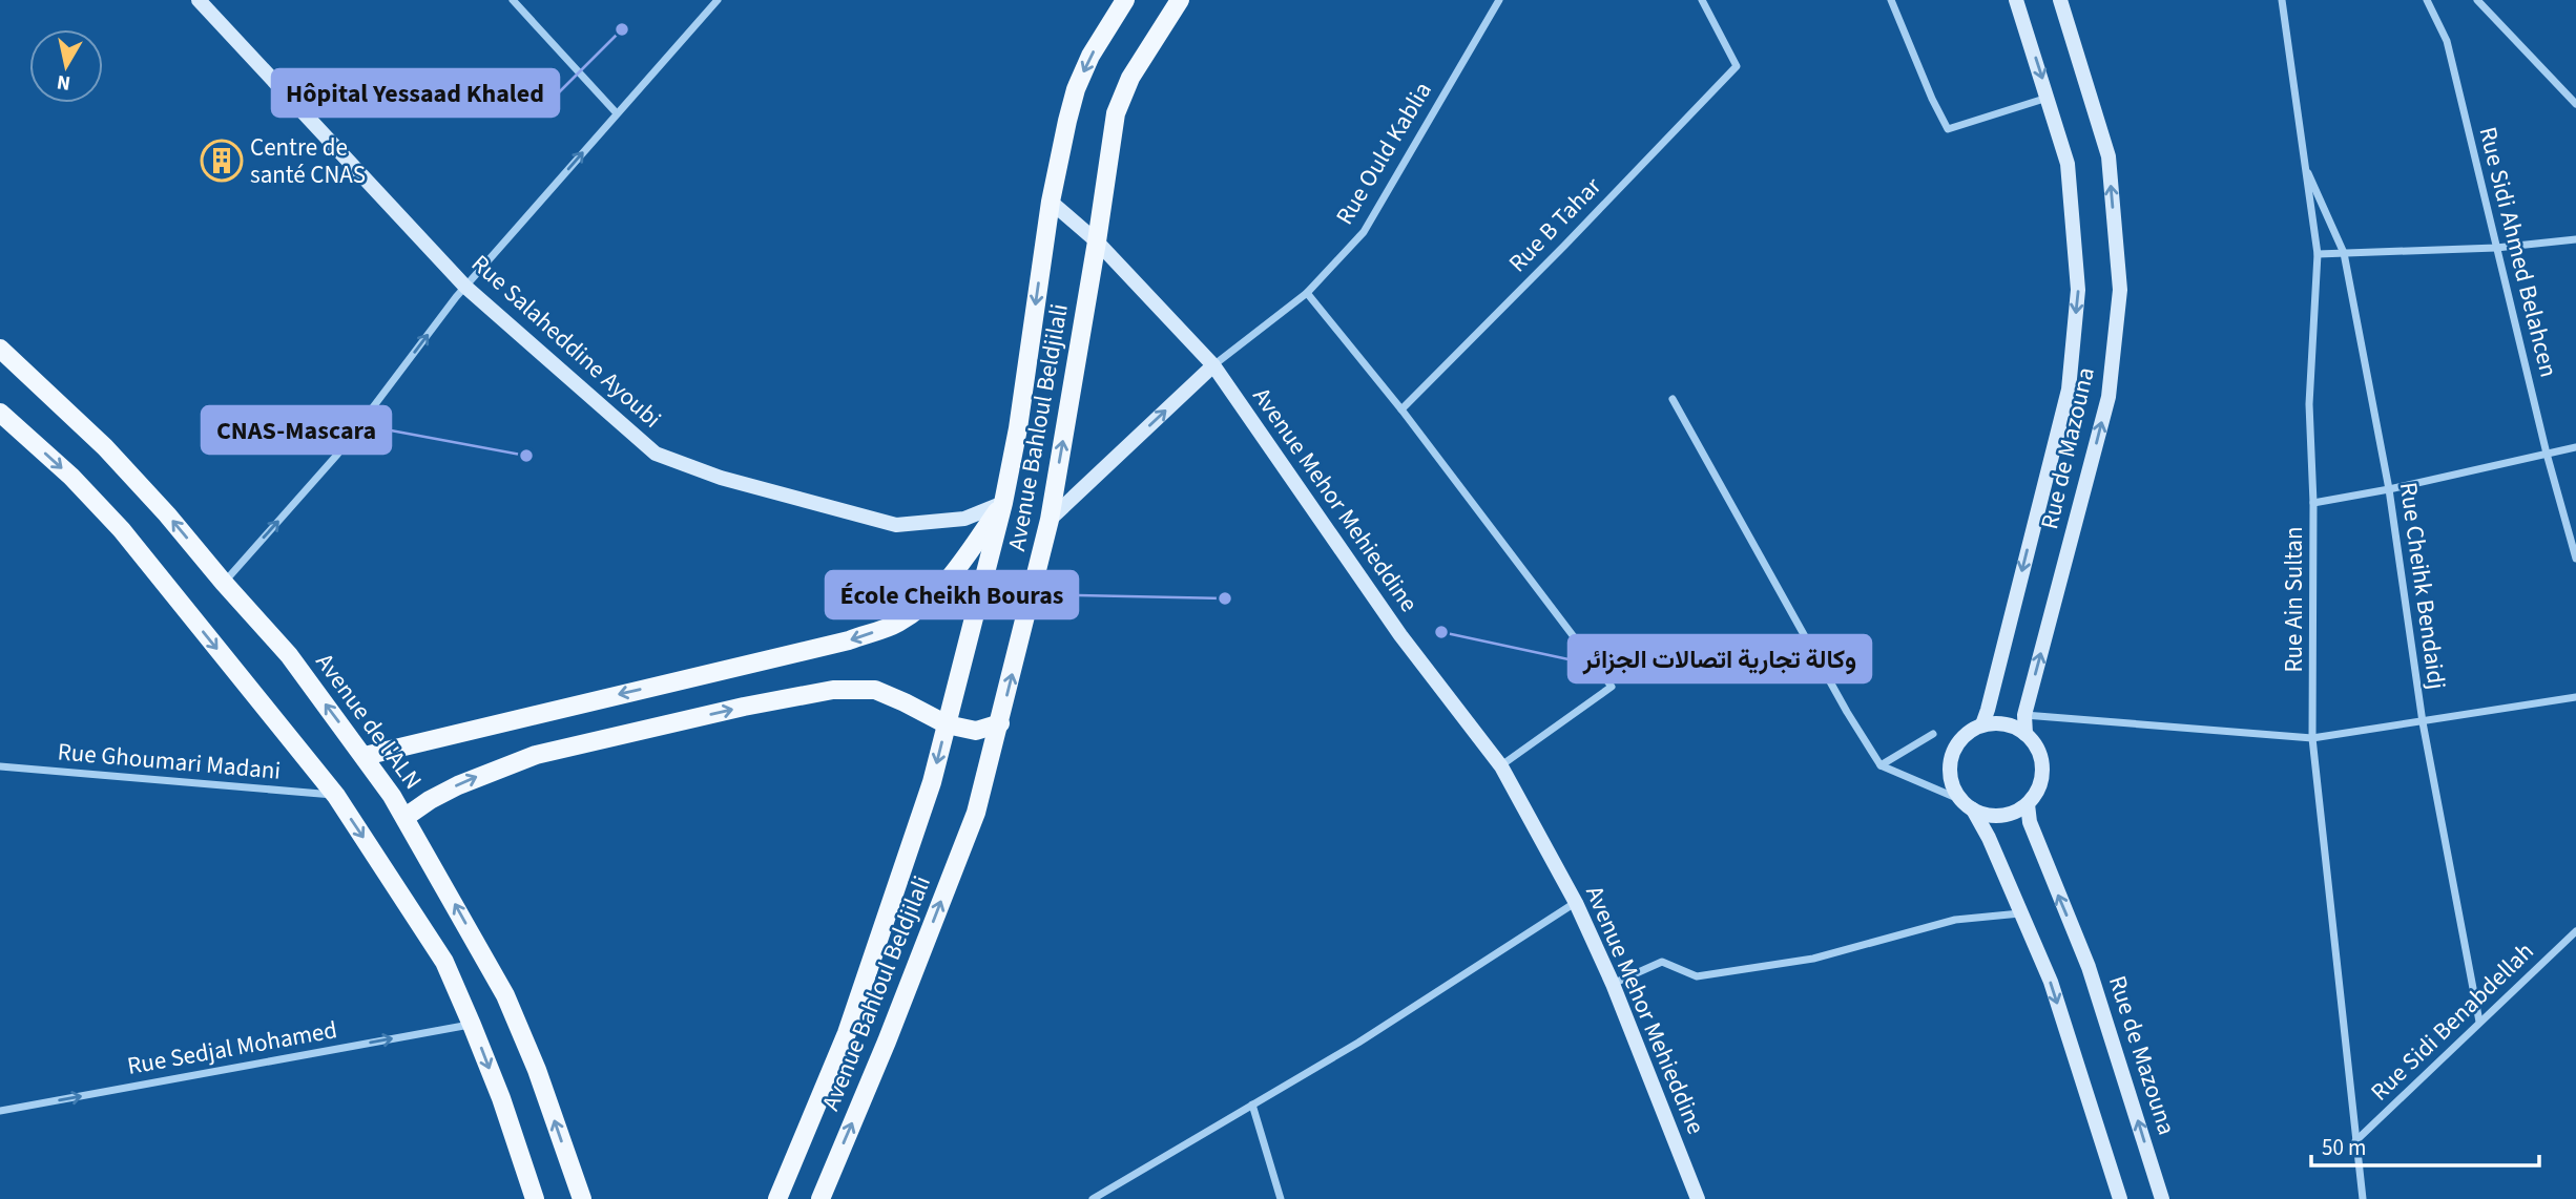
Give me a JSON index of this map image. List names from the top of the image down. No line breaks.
{"streets":{"main road":["Avenue Bahloul Beldjilali","Avenue de l'ALN"],"street":["Rue Ould Kablia","Rue B Tahar","Rue Sidi Ahmed Belahcen","Rue Salaheddine Ayoubi","Rue de Mazouna","Avenue Mehor Mehieddine","Rue Cheihk Bendaidj","Rue Ain Sultan","Rue Ghoumari Madani","Rue Sidi Benabdellah","Rue Sedjal Mohamed"]},"crossings":[["Rue Ould Kablia","Avenue Mehor Mehieddine"],["Rue Salaheddine Ayoubi","Avenue Bahloul Beldjilali"],["Avenue Bahloul Beldjilali","Avenue Mehor Mehieddine"],["Rue Cheihk Bendaidj","Rue Ain Sultan"],["Rue Cheihk Bendaidj","Rue Sidi Benabdellah"],["Rue Ain Sultan","Rue Sidi Benabdellah"]],"one_way":["Rue Sedjal Mohamed"],"places":{"other":["Hôpital Yessaad Khaled","CNAS-Mascara","École Cheikh Bouras","وكالة تجارية اتصالات الجزائر"],"building":["Centre de santé CNAS"]},"scale_bar":"50 m","north":"bottom"}
